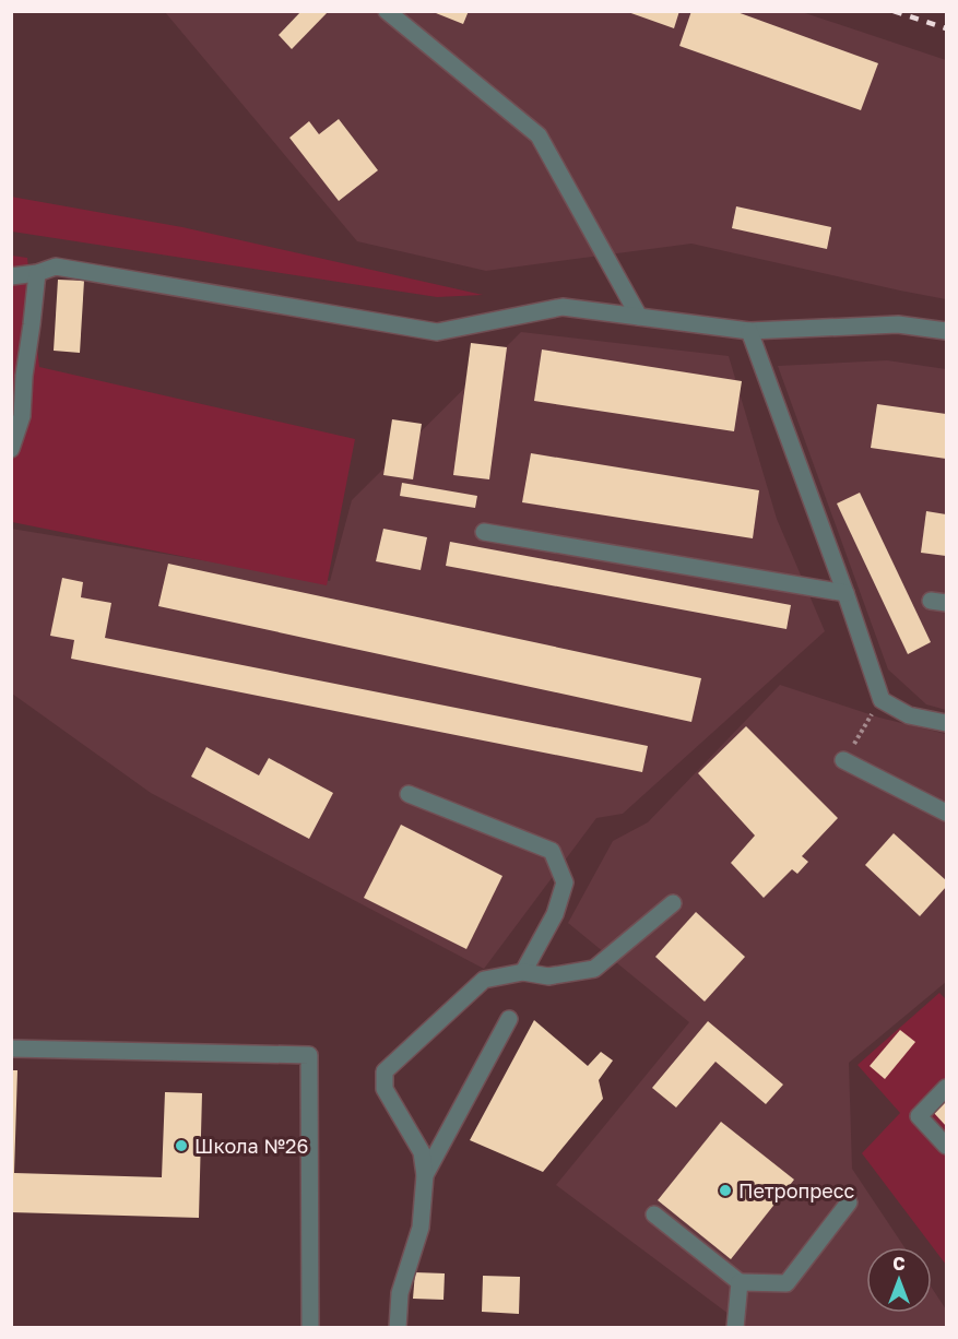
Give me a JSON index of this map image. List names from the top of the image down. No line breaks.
{"places":["Школа №26","Петропресс"],"north":"top"}
